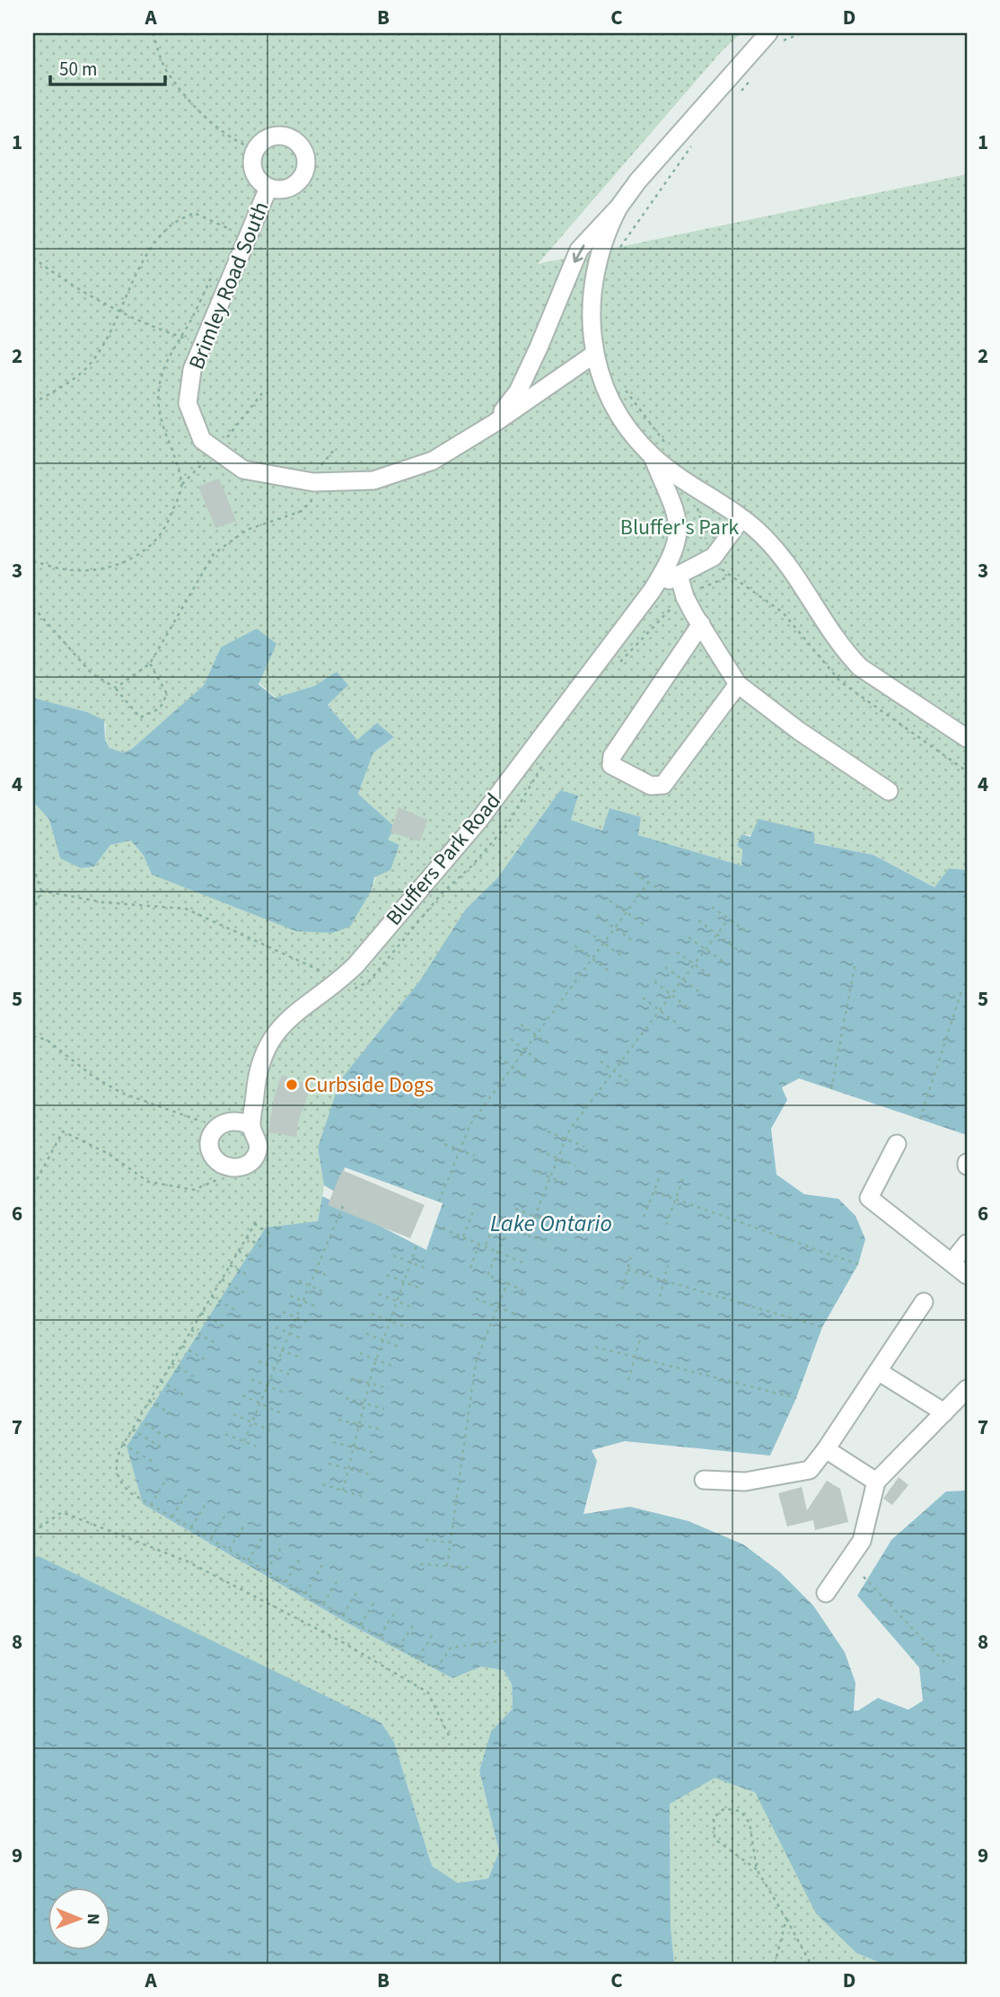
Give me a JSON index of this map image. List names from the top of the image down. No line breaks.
{"streets":{"street":["Brimley Road South","Bluffers Park Road"]},"crossings":[["Brimley Road South","Bluffers Park Road"]],"water":["Lake Ontario"],"parks":["Bluffer's Park"],"places":["Curbside Dogs"],"scale_bar":"50 m","north":"right","grid":{"columns":["A","B","C","D"],"rows":["1","2","3","4","5","6","7","8","9"]}}
